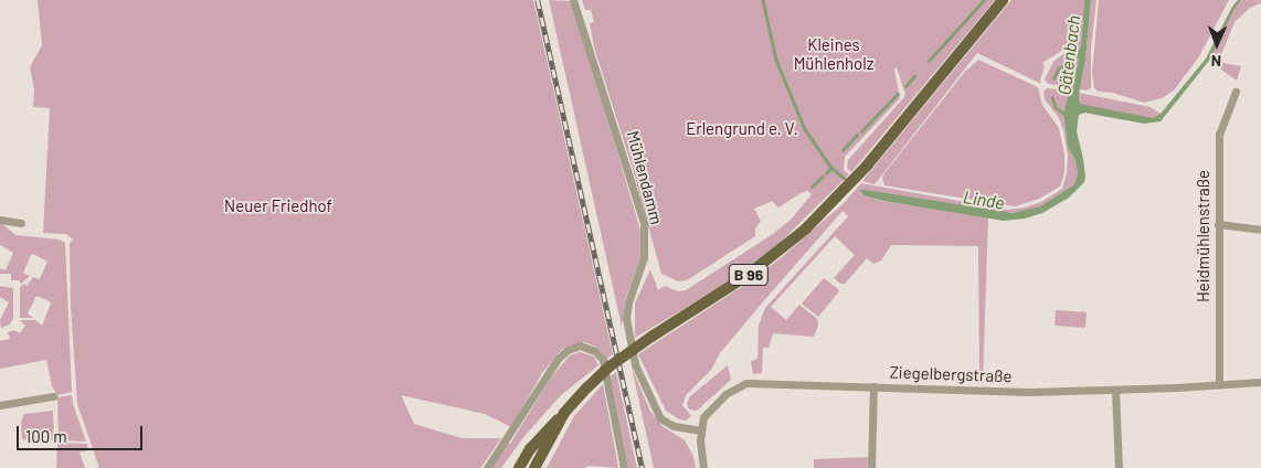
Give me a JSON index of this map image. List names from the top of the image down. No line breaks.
{"streets":{"main road":["B 96"],"street":["Mühlendamm","Heidmühlenstraße","Ziegelbergstraße"]},"crossings":[["Mühlendamm","Ziegelbergstraße"],["Heidmühlenstraße","Ziegelbergstraße"]],"water":["Gätenbach","Linde"],"parks":["Kleines Mühlenholz","Erlengrund e. V.","Neuer Friedhof"],"scale_bar":"100 m","north":"bottom"}
